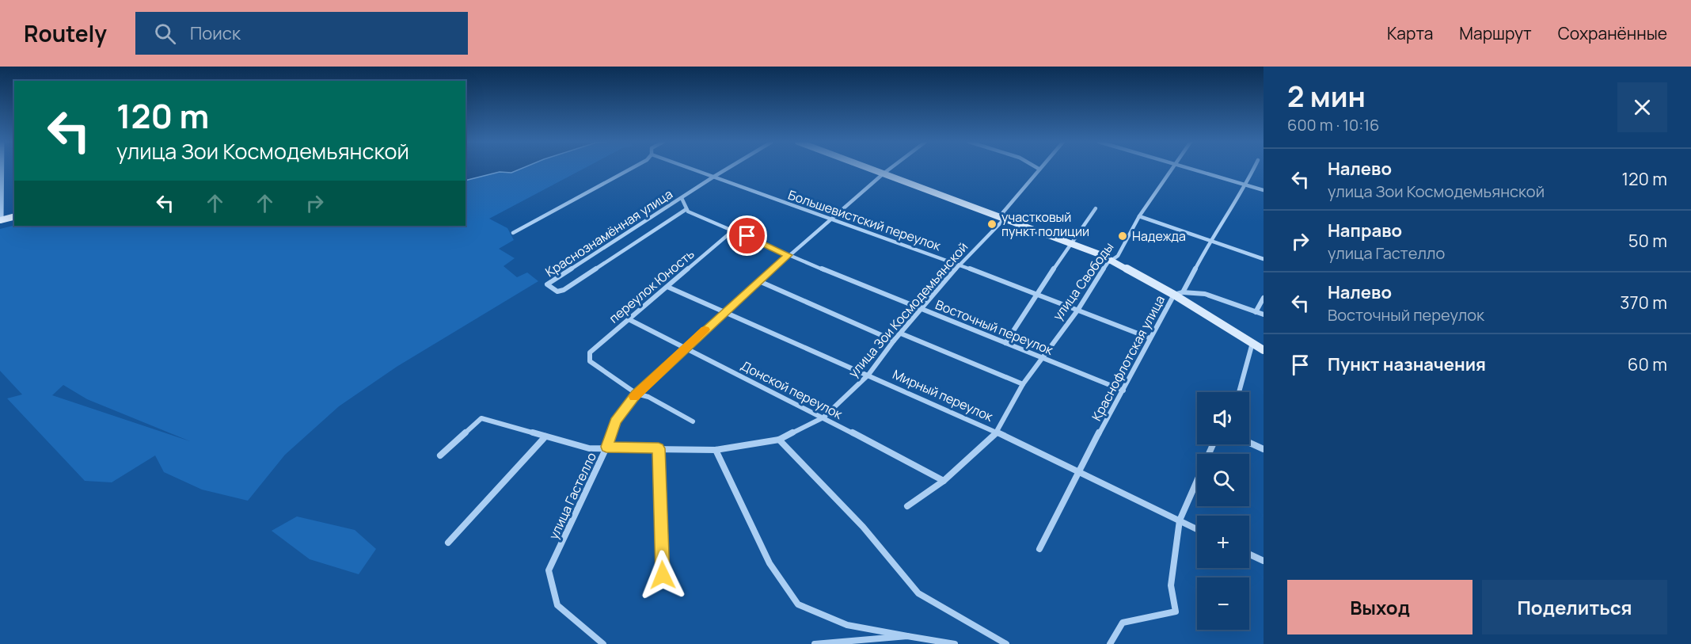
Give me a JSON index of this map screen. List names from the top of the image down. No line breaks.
{"streets":{"street":["Большевистский переулок","Краснознамённая улица","улица Свободы","переулок Юность","улица Зои Космодемьянской","Восточный переулок","Краснофлотская улица","Донской переулок","Мирный переулок","улица Гастелло"]},"crossings":[["Большевистский переулок","Краснознамённая улица"],["Большевистский переулок","улица Свободы"],["Большевистский переулок","улица Зои Космодемьянской"],["Большевистский переулок","Краснофлотская улица"],["Большевистский переулок","улица Гастелло"],["Краснознамённая улица","Восточный переулок"],["улица Свободы","Восточный переулок"],["улица Свободы","Донской переулок"],["улица Свободы","Мирный переулок"],["переулок Юность","Восточный переулок"],["переулок Юность","Донской переулок"],["переулок Юность","Мирный переулок"],["переулок Юность","улица Гастелло"],["улица Зои Космодемьянской","Восточный переулок"],["улица Зои Космодемьянской","Донской переулок"],["улица Зои Космодемьянской","Мирный переулок"],["улица Зои Космодемьянской","улица Гастелло"],["Восточный переулок","Краснофлотская улица"],["Восточный переулок","улица Гастелло"],["Краснофлотская улица","Мирный переулок"],["Донской переулок","улица Гастелло"],["Мирный переулок","улица Гастелло"]],"places":["участковый пункт полиции","Надежда"],"page":{"header":"Routely","search":"Поиск","nav":["Карта","Маршрут","Сохранённые"],"heading":["2 мин","600 m · 10:16"],"turn":["120 m","улица Зои Космодемьянской"],"list":[{"name":"Налево","note":"улица Зои Космодемьянской","value":"120 m"},{"name":"Направо","note":"улица Гастелло","value":"50 m"},{"name":"Налево","note":"Восточный переулок","value":"370 m"},{"name":"Пункт назначения","value":"60 m"}],"map_buttons":["+","−"],"buttons":["Выход","Поделиться"]}}
